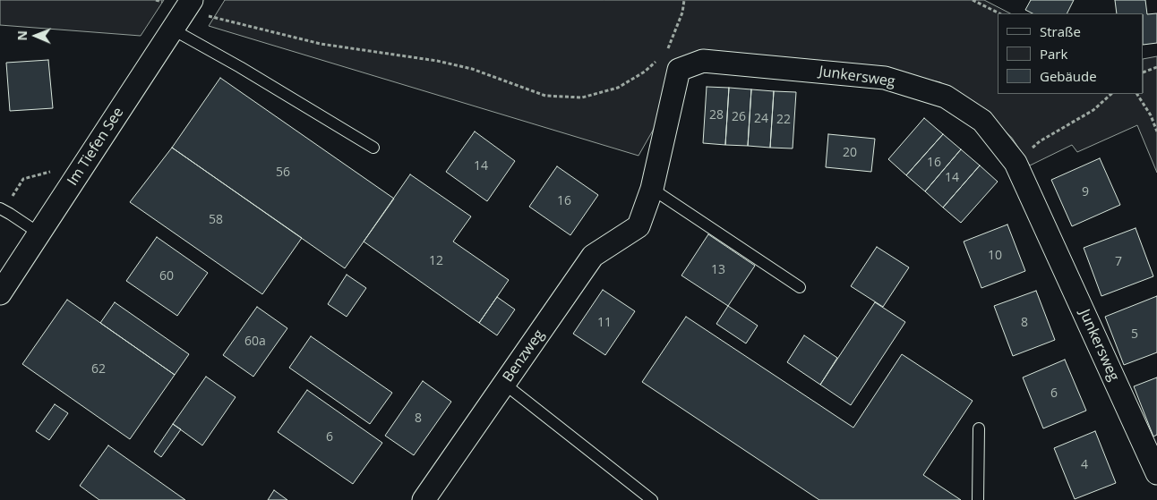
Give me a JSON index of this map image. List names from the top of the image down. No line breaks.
{"streets":{"street":["Junkersweg","Im Tiefen See","Benzweg"]},"house_numbers":["28","26","24","22","20","16","14","56","14","9","16","58","10","12","7","13","60","11","8","5","60a","62","6","8","6","4"],"legend":["Straße","Park","Gebäude"],"north":"left"}
